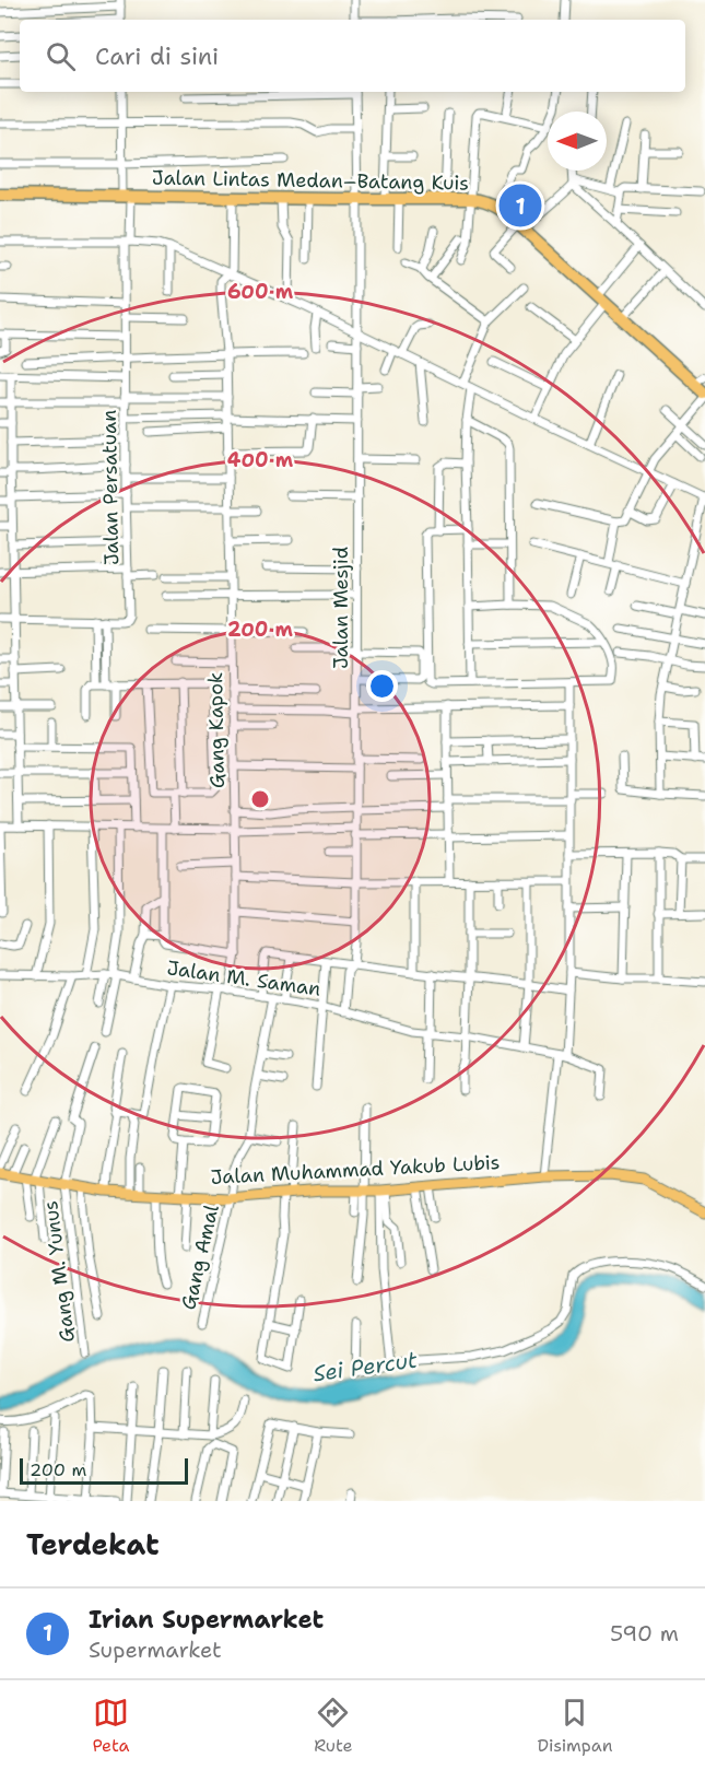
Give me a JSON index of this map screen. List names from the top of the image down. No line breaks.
{"streets":{"highway":["Jalan Lintas Medan–Batang Kuis"],"main road":["Jalan Muhammad Yakub Lubis"],"street":["Jalan Persatuan","Jalan Mesjid","Gang Kapok","Jalan M. Saman","Gang Amal","Gang M. Yunus"]},"crossings":[["Jalan Lintas Medan–Batang Kuis","Jalan Persatuan"],["Jalan Lintas Medan–Batang Kuis","Jalan Mesjid"],["Jalan Lintas Medan–Batang Kuis","Gang Kapok"],["Jalan Mesjid","Jalan M. Saman"],["Gang Kapok","Jalan M. Saman"],["Jalan M. Saman","Gang Amal"],["Jalan Muhammad Yakub Lubis","Gang Amal"],["Jalan Muhammad Yakub Lubis","Gang M. Yunus"]],"water":["Sei Percut"],"scale_bar":"200 m","north":"left","page":{"search":"Cari di sini","pins":"1","scale":"200 m","heading":"Terdekat","list":[{"mark":"1","name":"Irian Supermarket","note":"Supermarket","value":"590 m"}],"nav":["Peta","Rute","Disimpan"]},"rings":["600 m","400 m","200 m"]}
